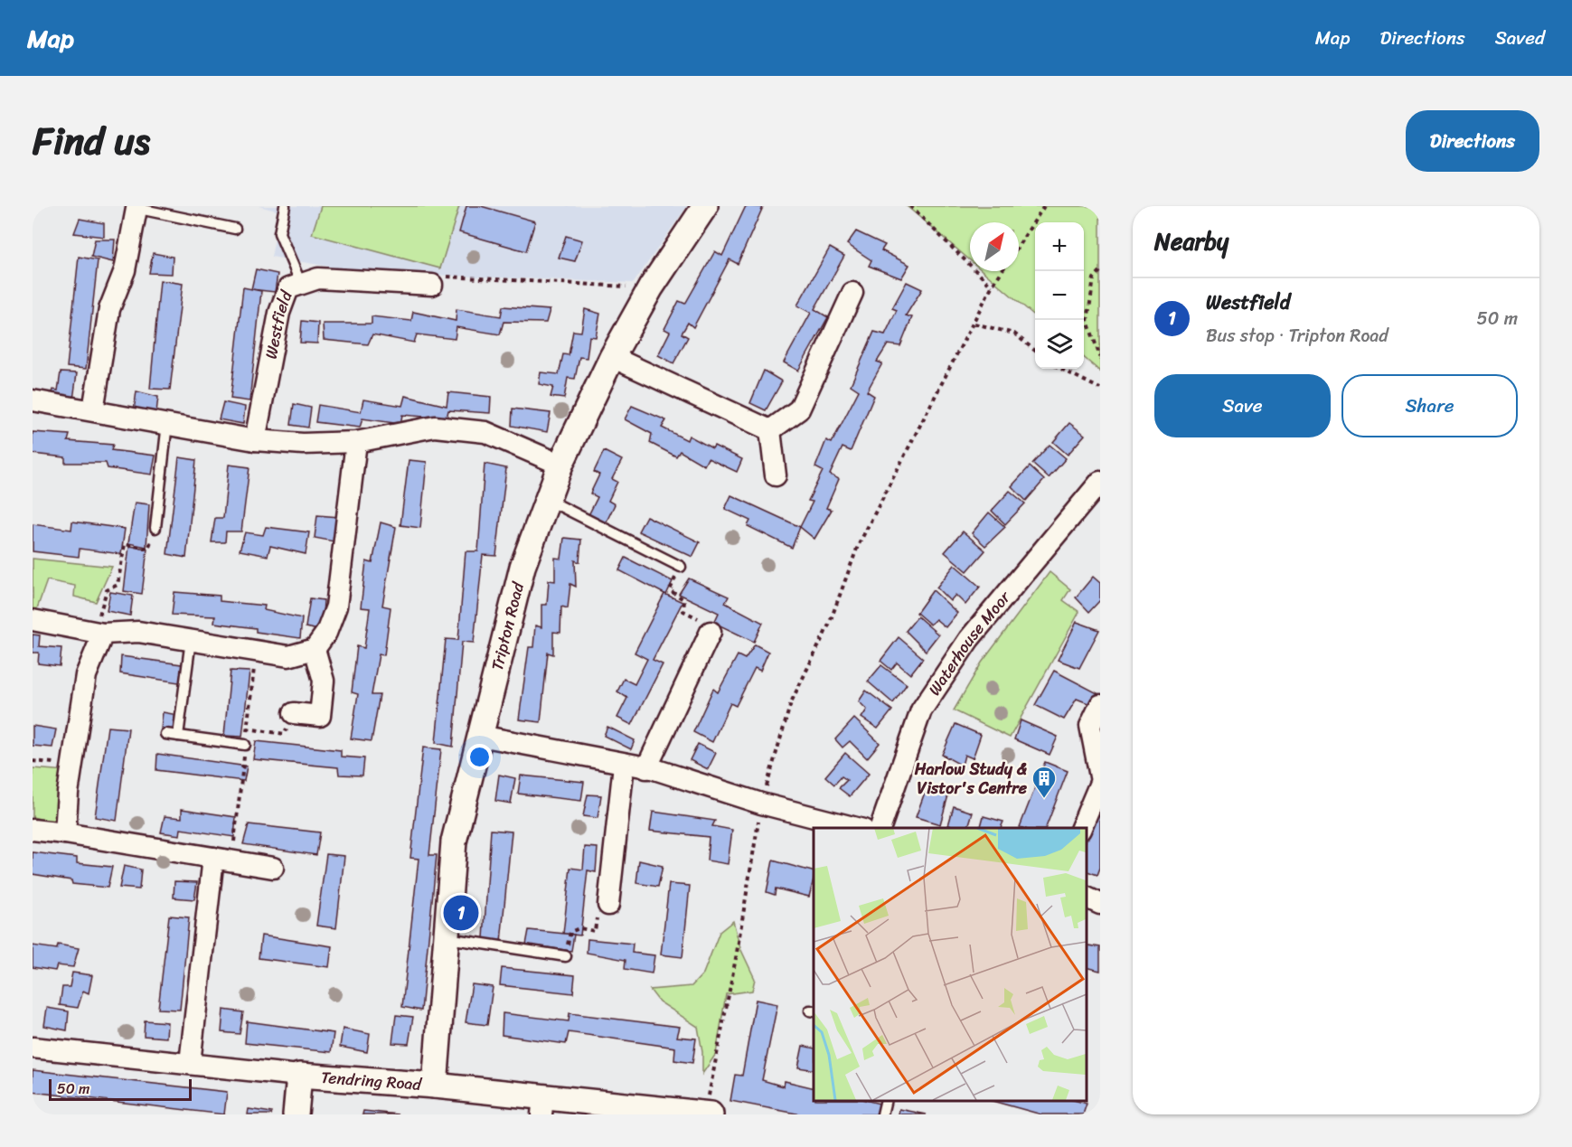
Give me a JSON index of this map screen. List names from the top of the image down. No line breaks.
{"streets":{"street":["Westfield","Tripton Road","Waterhouse Moor","Tendring Road"]},"crossings":[["Tripton Road","Tendring Road"]],"places":{"building":["Harlow Study & Vistor's Centre"]},"scale_bar":"50 m","north":"top right","page":{"header":"Map","nav":["Map","Directions","Saved"],"title":"Find us","buttons":["Directions",["Save","Share"]],"heading":"Nearby","map_buttons":["+","−"],"list":[{"mark":"1","name":"Westfield","note":"Bus stop · Tripton Road","value":"50 m"}],"pins":"1","scale":"50 m"}}
